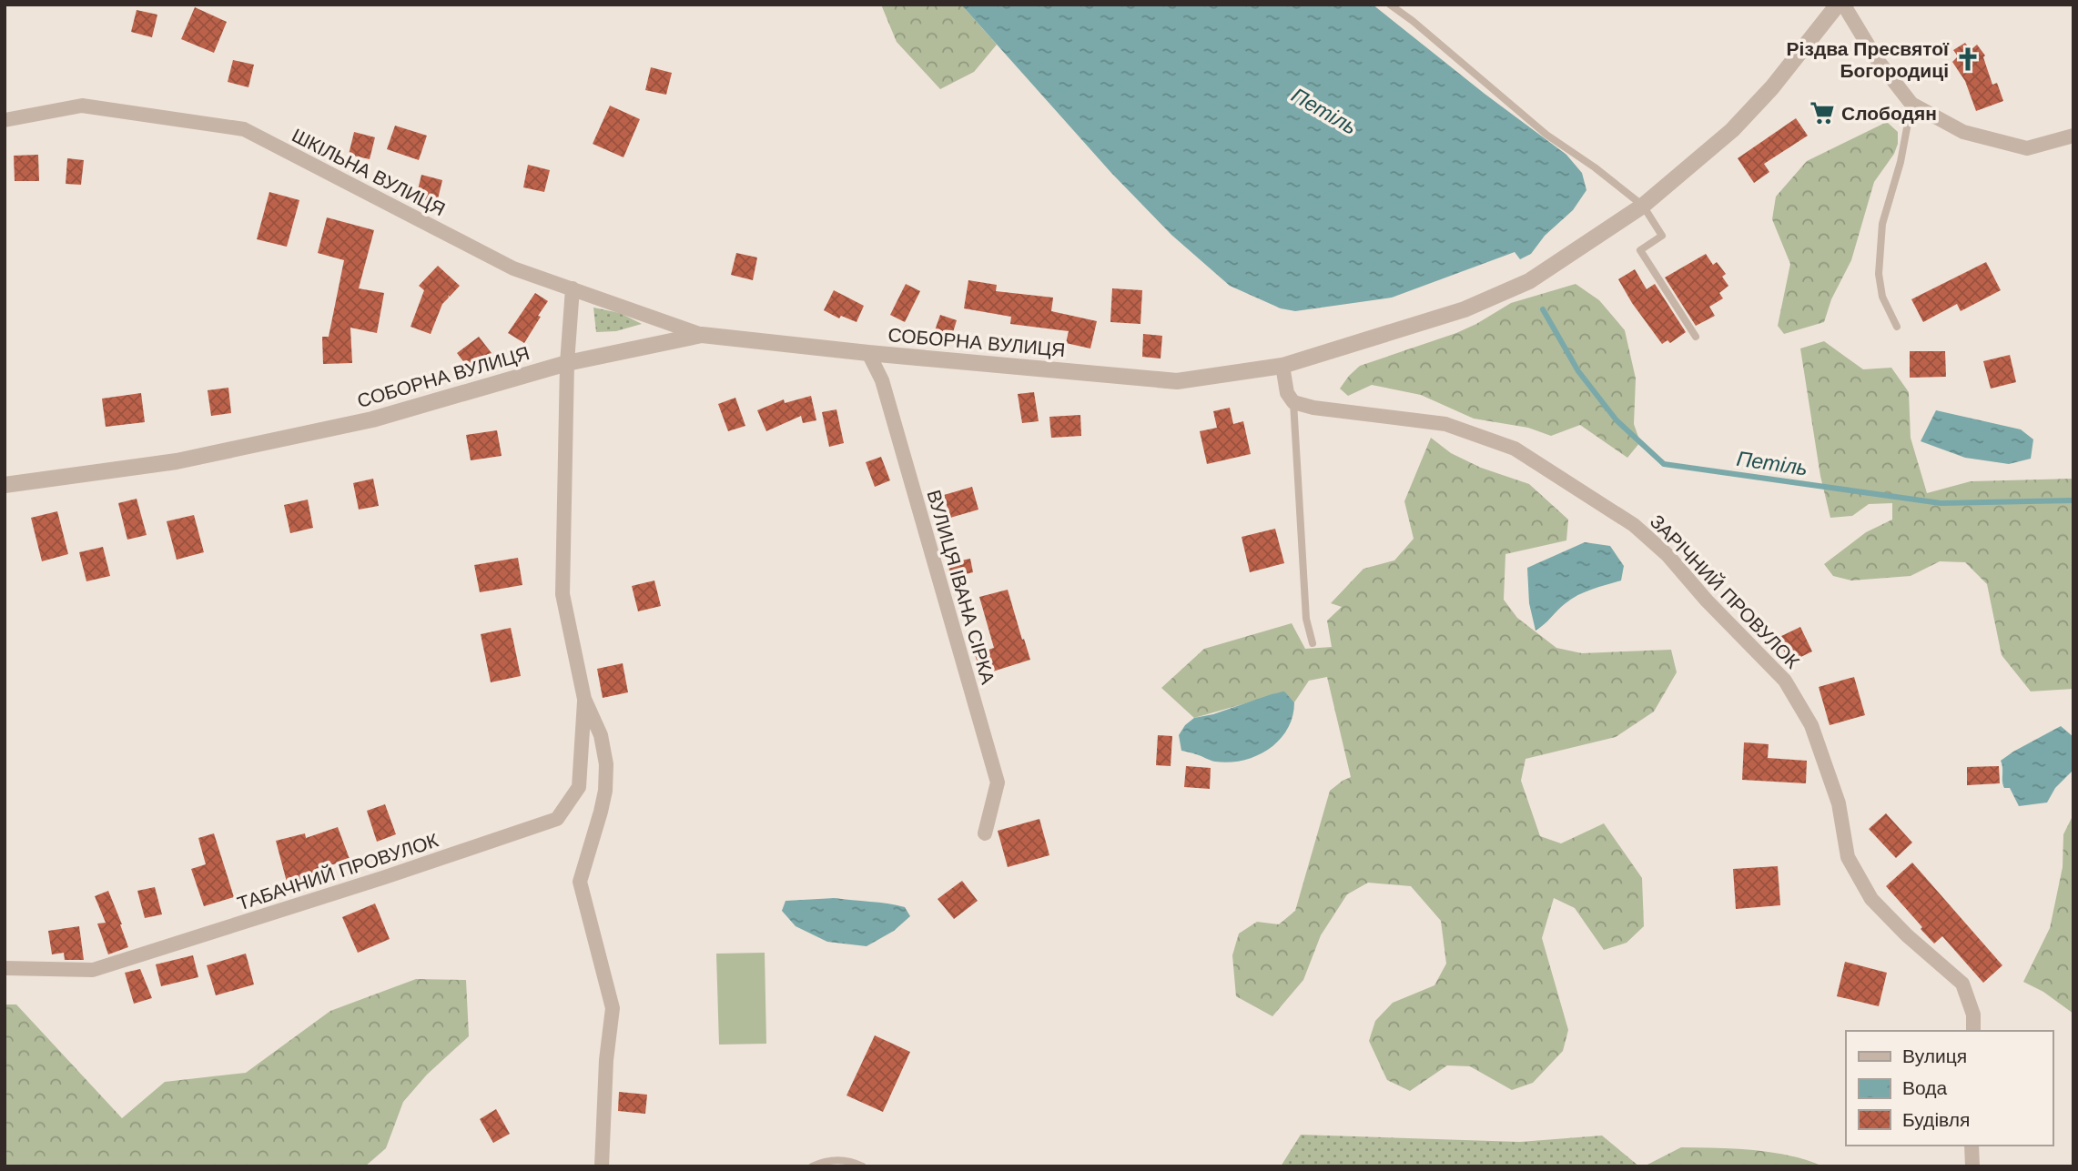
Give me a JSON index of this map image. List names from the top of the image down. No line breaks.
{"streets":{"street":["ШКІЛЬНА ВУЛИЦЯ","СОБОРНА ВУЛИЦЯ","ВУЛИЦЯ ІВАНА СІРКА","ЗАРІЧНИЙ ПРОВУЛОК","ТАБАЧНИЙ ПРОВУЛОК"]},"crossings":[["ШКІЛЬНА ВУЛИЦЯ","СОБОРНА ВУЛИЦЯ"],["СОБОРНА ВУЛИЦЯ","ВУЛИЦЯ ІВАНА СІРКА"]],"water":["Петіль"],"places":{"church":["Різдва Пресвятої Богородиці"],"supermarket":["Слободян"]},"legend":["Вулиця","Вода","Будівля"]}
